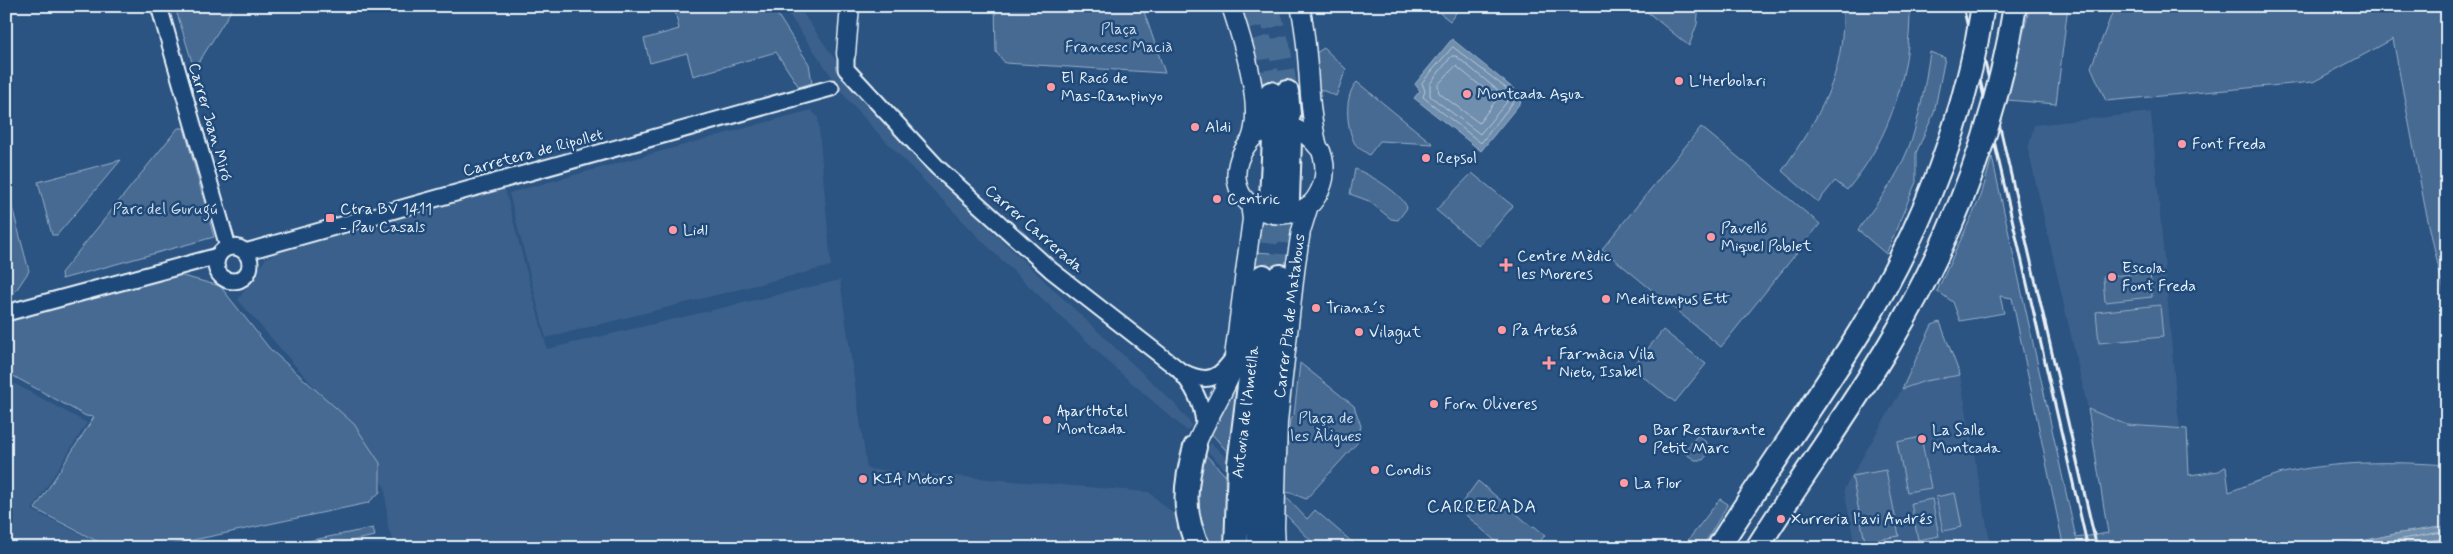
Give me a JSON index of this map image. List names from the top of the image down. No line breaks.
{"streets":{"highway":["Autovia de l'Ametlla"],"main road":["Carrer Pla de Matabous"],"street":["Carrer Joan Miró","Carretera de Ripollet","Carrer Carrerada"]},"crossings":[["Carrer Joan Miró","Carretera de Ripollet"]],"districts":["CARRERADA"],"parks":["Plaça Francesc Macià","Parc del Gurugú","Plaça de les Àligues"],"places":{"other":["L'Herbolari","El Racó de Mas-Rampinyo","Montcada Aqua","Aldi","Font Freda","Repsol","Centric","Lidl","Pavelló Miquel Poblet","Escola Font Freda","Meditempus Ett","Triana´s","Pa Artesá","Vilagut","Forn Oliveres","ApartHotel Montcada","Bar Restaurante Petit Marc","La Salle Montcada","Condis","KIA Motors","La Flor","Xurreria l'avi Andrés"],"transit":["Ctra BV 1411 - Pau Casals"],"health":["Centre Mèdic les Moreres","Farmàcia Vila Nieto, Isabel"]}}
